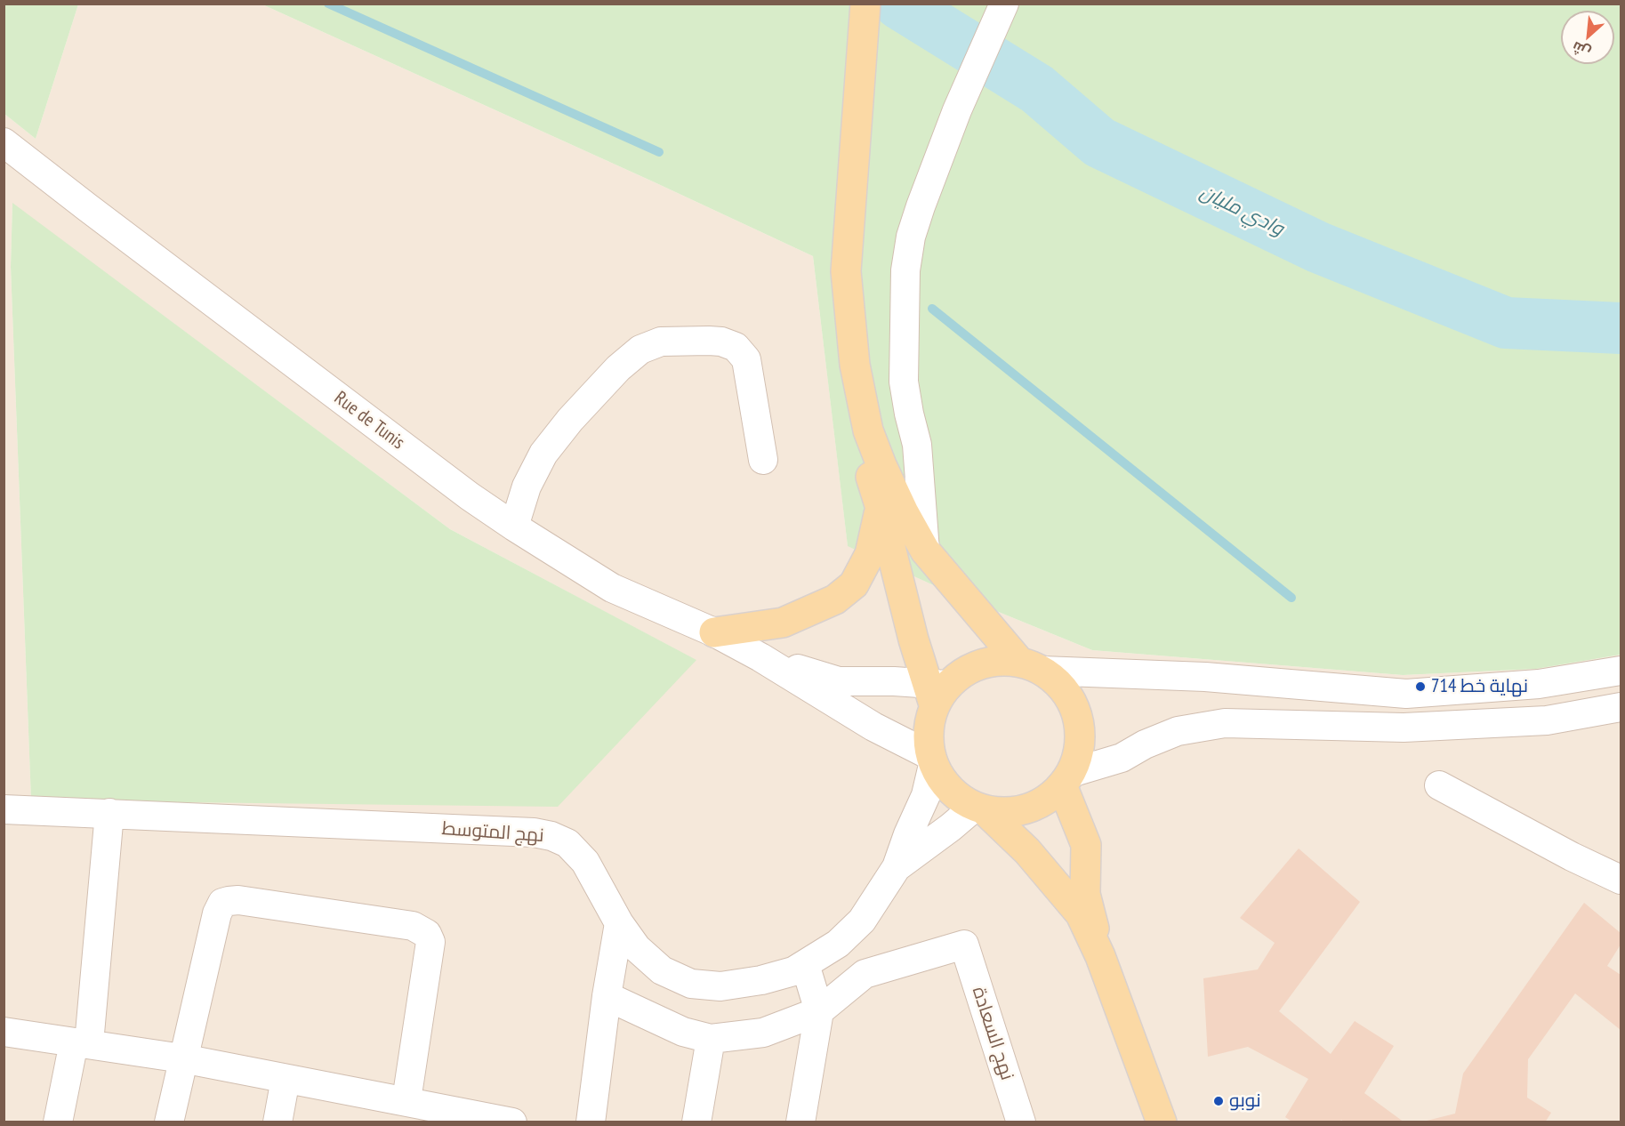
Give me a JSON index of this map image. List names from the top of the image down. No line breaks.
{"streets":{"street":["Rue de Tunis","نهج المتوسط","نهج السعادة"]},"water":["وادي مليان"],"places":["نهاية خط 714","نوبو"],"north":"bottom left"}
